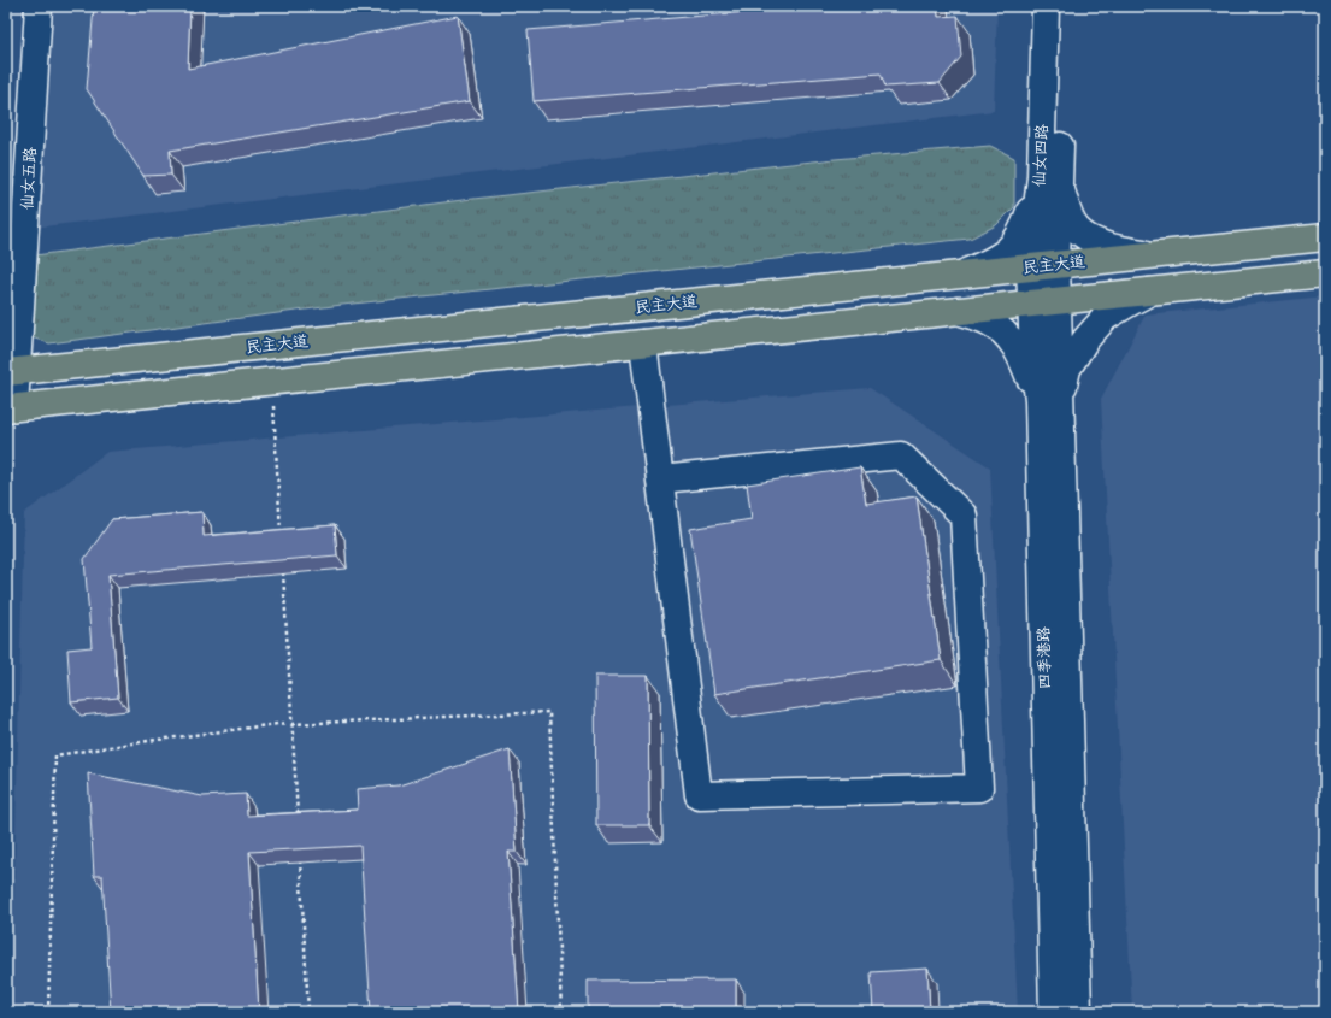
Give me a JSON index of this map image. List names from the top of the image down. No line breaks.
{"streets":{"main road":["民主大道"],"street":["仙女四路","仙女五路","四季港路"]},"crossings":[["仙女四路","民主大道"],["仙女四路","四季港路"],["仙女五路","民主大道"]]}
